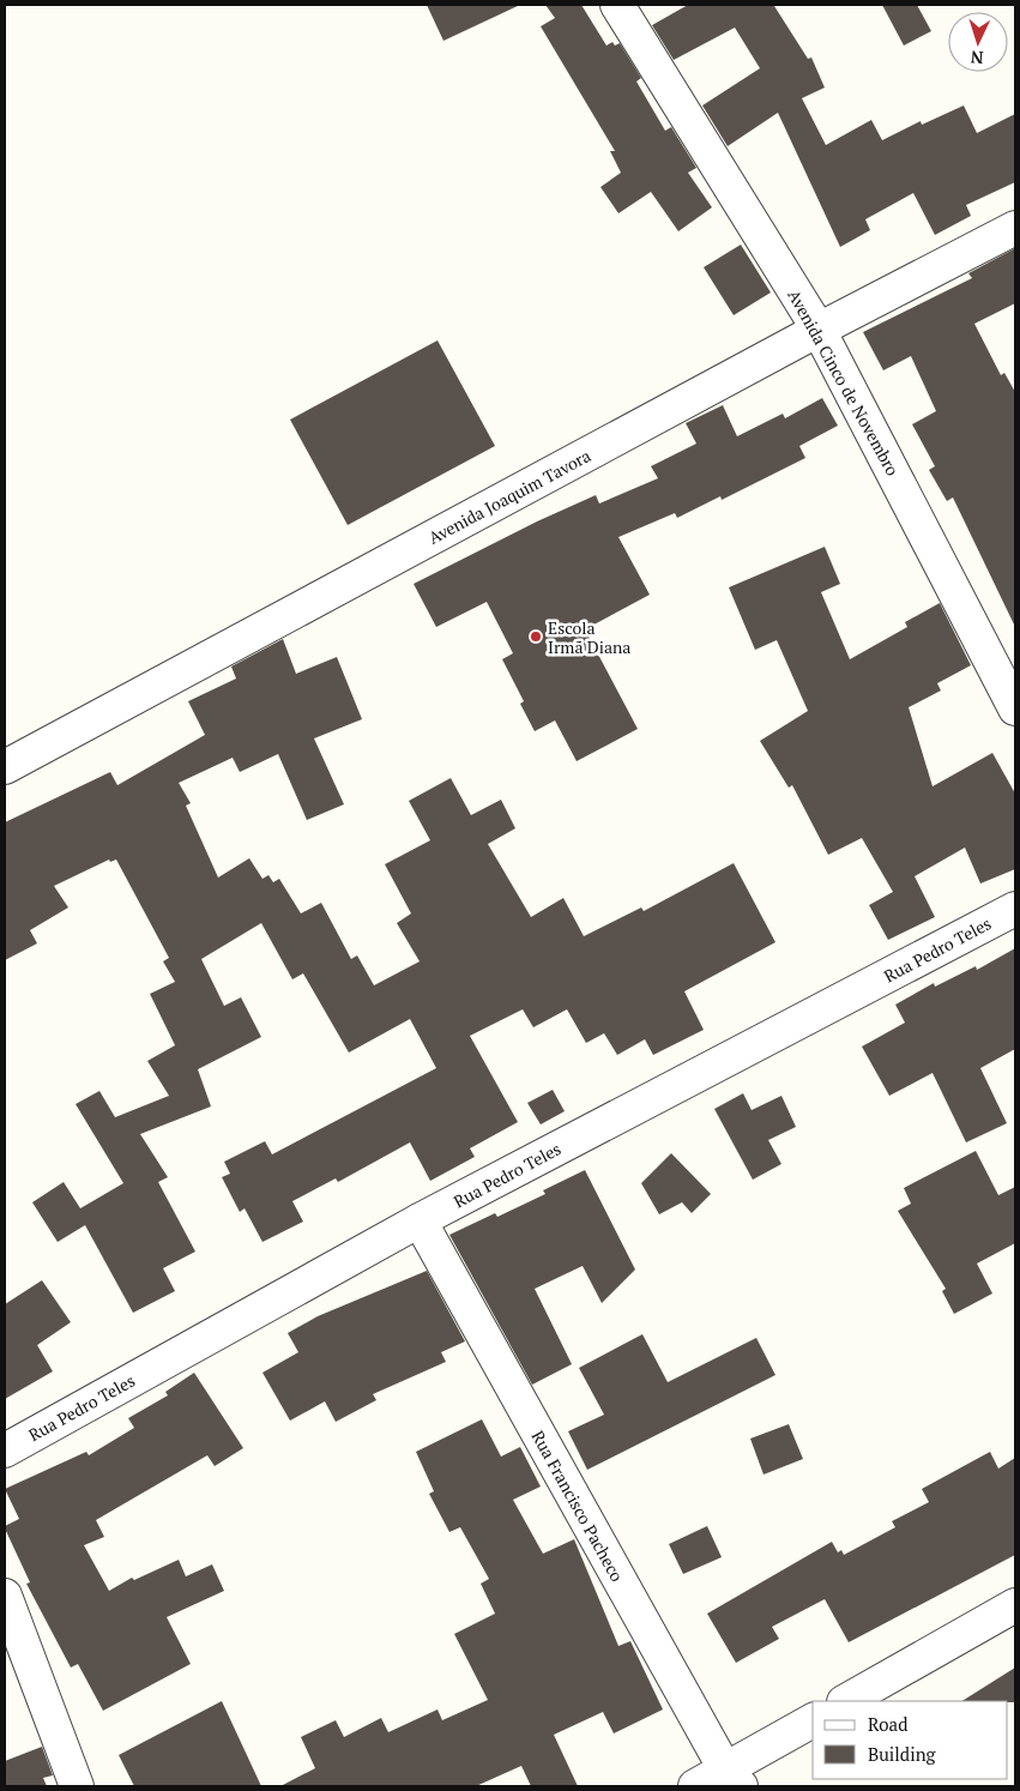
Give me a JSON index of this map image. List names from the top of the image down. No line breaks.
{"streets":{"street":["Avenida Cinco de Novembro","Avenida Joaquim Tavora","Rua Pedro Teles","Rua Francisco Pacheco"]},"crossings":[["Avenida Cinco de Novembro","Avenida Joaquim Tavora"],["Rua Pedro Teles","Rua Francisco Pacheco"]],"places":["Escola Irmã Diana"],"legend":["Road","Building"],"north":"bottom"}
